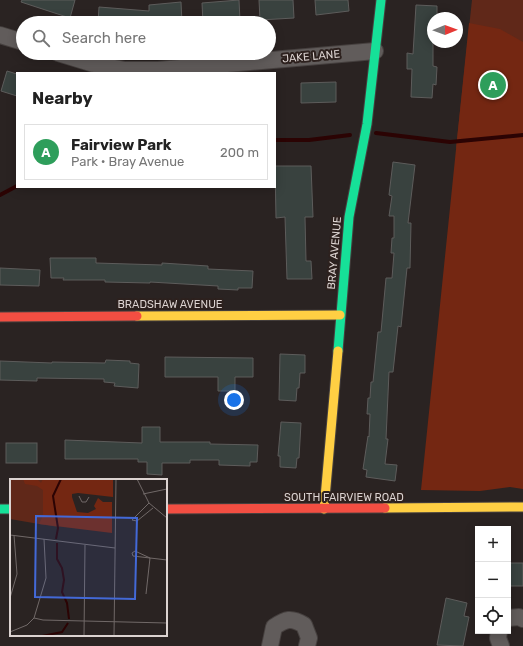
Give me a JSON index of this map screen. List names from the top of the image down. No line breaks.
{"streets":{"street":["JAKE LANE","BRAY AVENUE","BRADSHAW AVENUE","SOUTH FAIRVIEW ROAD"]},"crossings":[["JAKE LANE","BRAY AVENUE"],["BRAY AVENUE","BRADSHAW AVENUE"],["BRAY AVENUE","SOUTH FAIRVIEW ROAD"]],"north":"right","page":{"search":"Search here","pins":"A","heading":"Nearby","list":[{"mark":"A","name":"Fairview Park","note":"Park · Bray Avenue","value":"200 m"}],"map_buttons":["+","−"]}}
